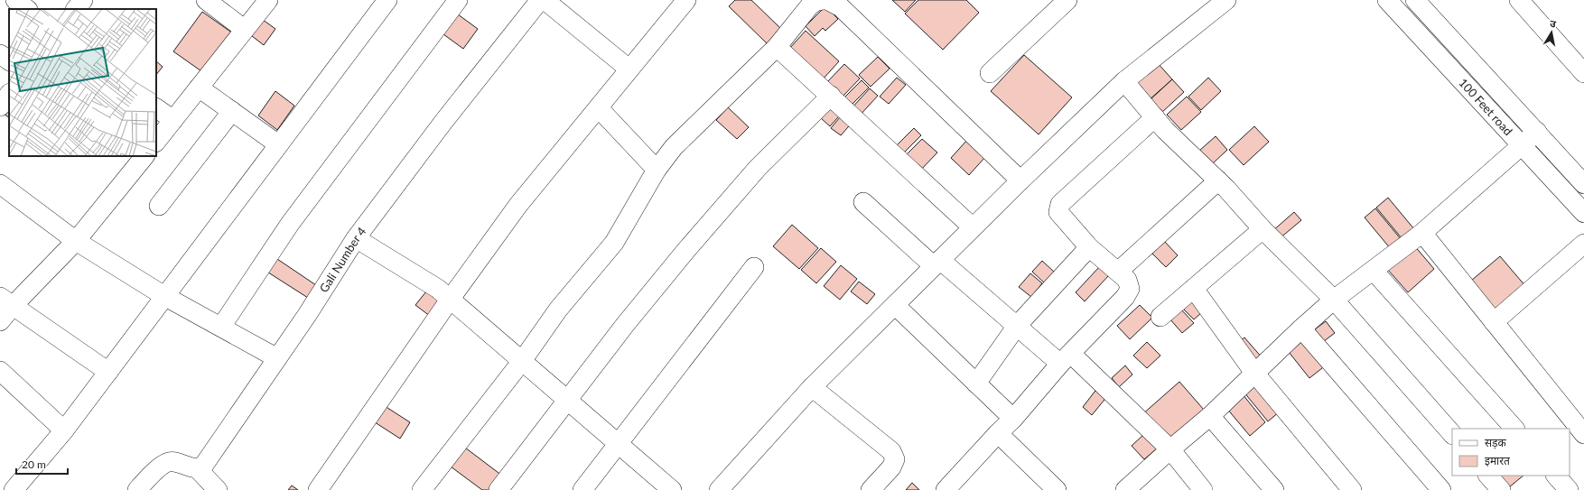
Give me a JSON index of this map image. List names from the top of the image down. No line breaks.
{"streets":{"street":["100 Feet road","Gali Number 4"]},"legend":["सड़क","इमारत"],"scale_bar":"20 m","north":"top"}
